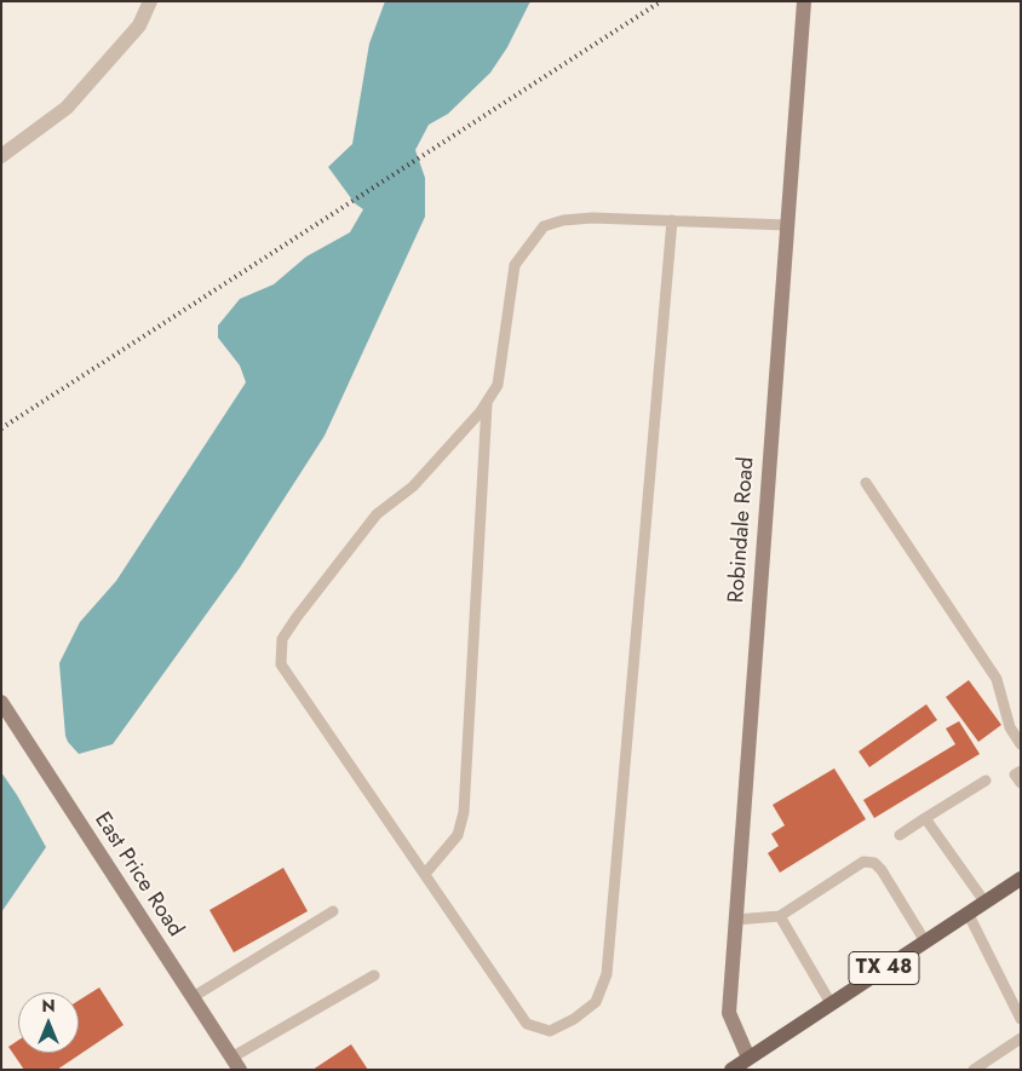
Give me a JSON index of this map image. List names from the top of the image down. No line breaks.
{"streets":{"main road":["TX 48"],"street":["Robindale Road","East Price Road"]},"crossings":[["Robindale Road","TX 48"]],"north":"top"}
